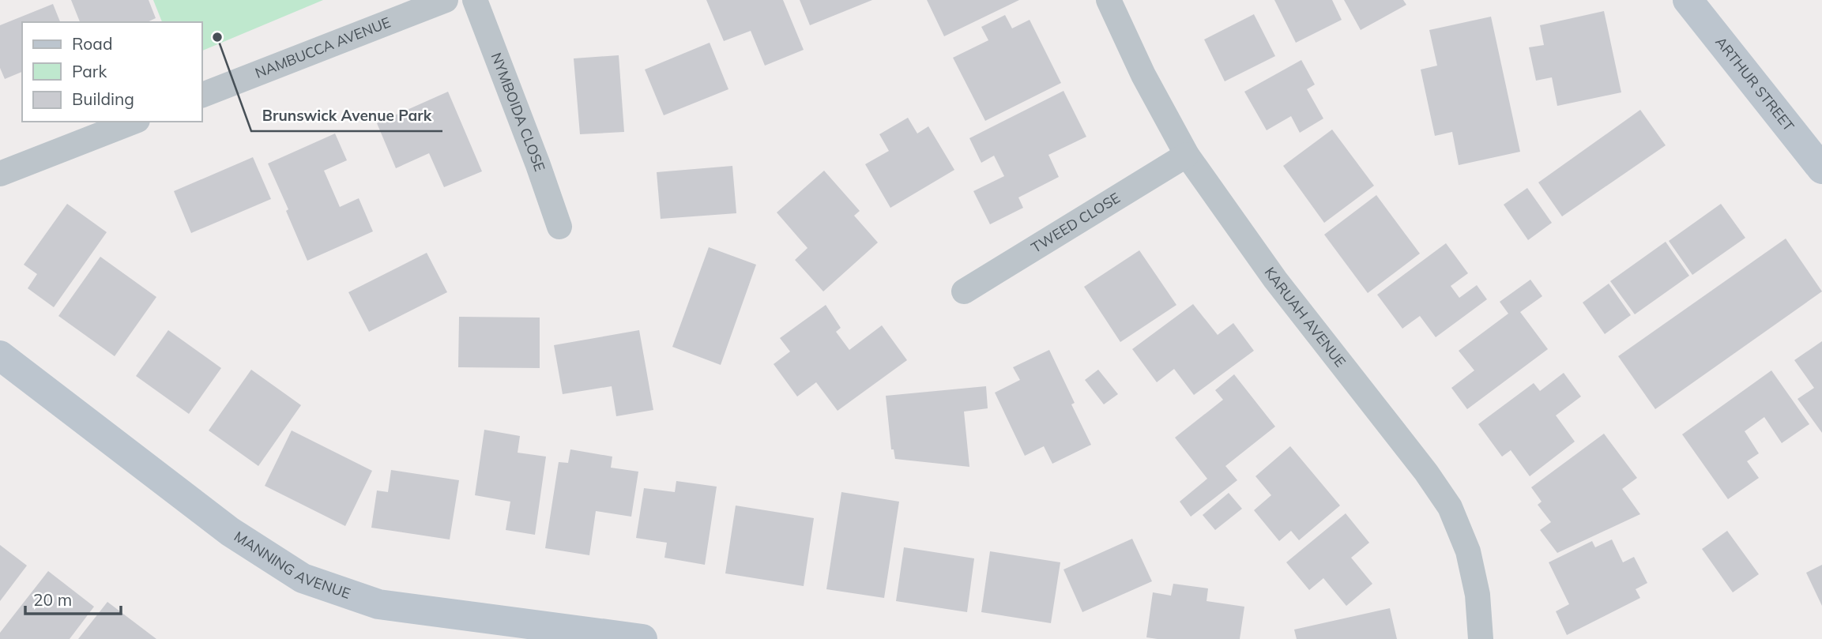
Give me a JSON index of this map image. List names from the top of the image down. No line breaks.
{"streets":{"street":["NAMBUCCA AVENUE","ARTHUR STREET","NYMBOIDA CLOSE","TWEED CLOSE","KARUAH AVENUE","MANNING AVENUE"]},"crossings":[["TWEED CLOSE","KARUAH AVENUE"]],"places":["Brunswick Avenue Park"],"legend":["Road","Park","Building"],"scale_bar":"20 m"}
